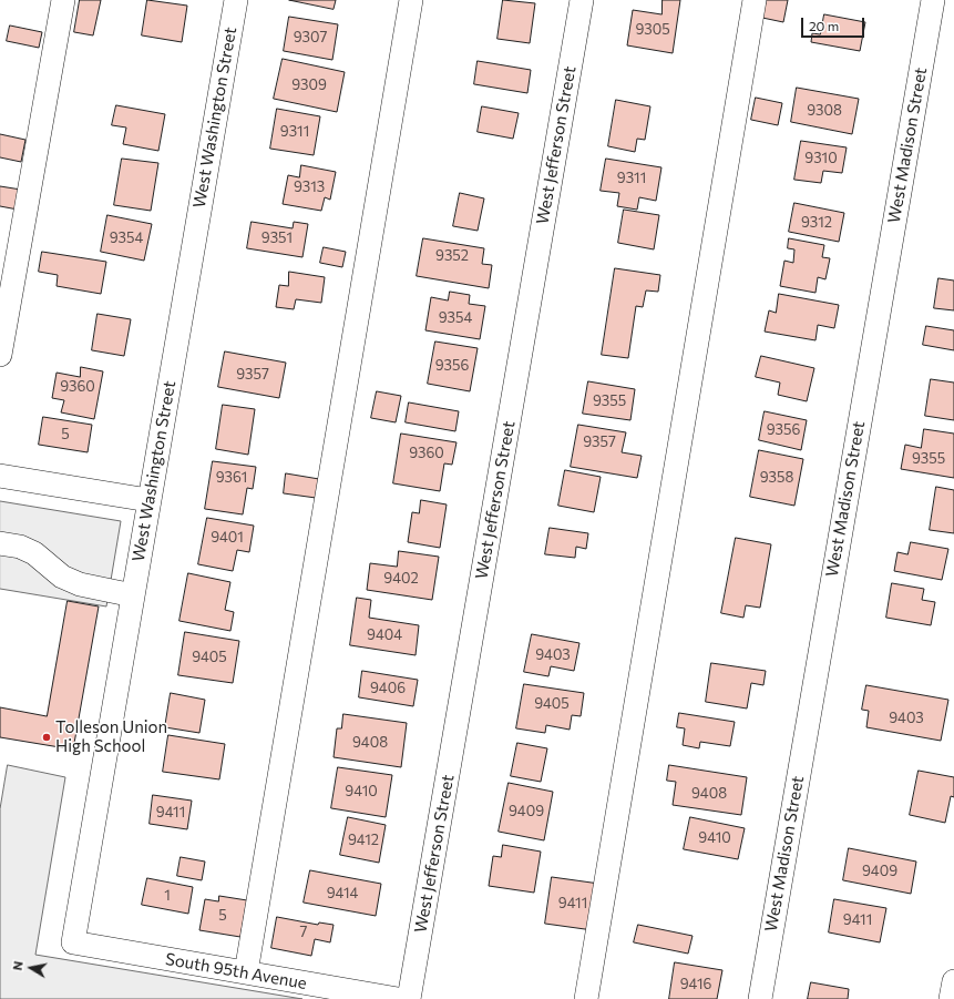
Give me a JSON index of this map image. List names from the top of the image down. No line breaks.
{"streets":{"street":["West Washington Street","West Jefferson Street","West Madison Street","South 95th Avenue"]},"crossings":[["West Washington Street","South 95th Avenue"]],"places":["Tolleson Union High School"],"house_numbers":["9305","9307","9309","9308","9311","9310","9311","9313","9312","9354","9351","9352","9354","9356","9357","9360","9355","9356","5","9357","9360","9355","9361","9358","9401","9402","9404","9403","9405","9406","9405","9403","9408","9410","9408","9409","9411","9410","9412","9409","9414","1","9411","5","9411","7","9416"],"scale_bar":"20 m","north":"left"}
